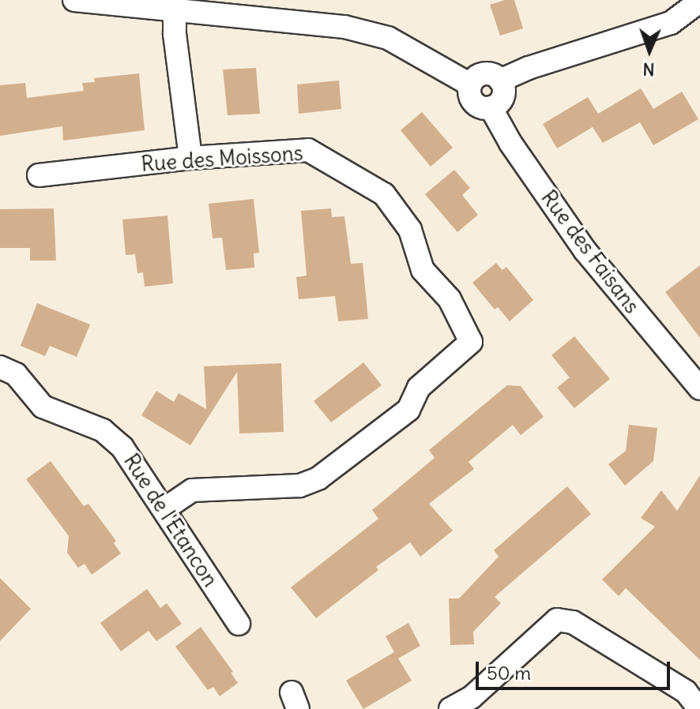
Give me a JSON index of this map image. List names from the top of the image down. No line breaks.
{"streets":{"street":["Rue des Moissons","Rue des Faisans","Rue de l'Etancon"]},"crossings":[["Rue des Moissons","Rue de l'Etancon"]],"scale_bar":"50 m","north":"bottom"}
